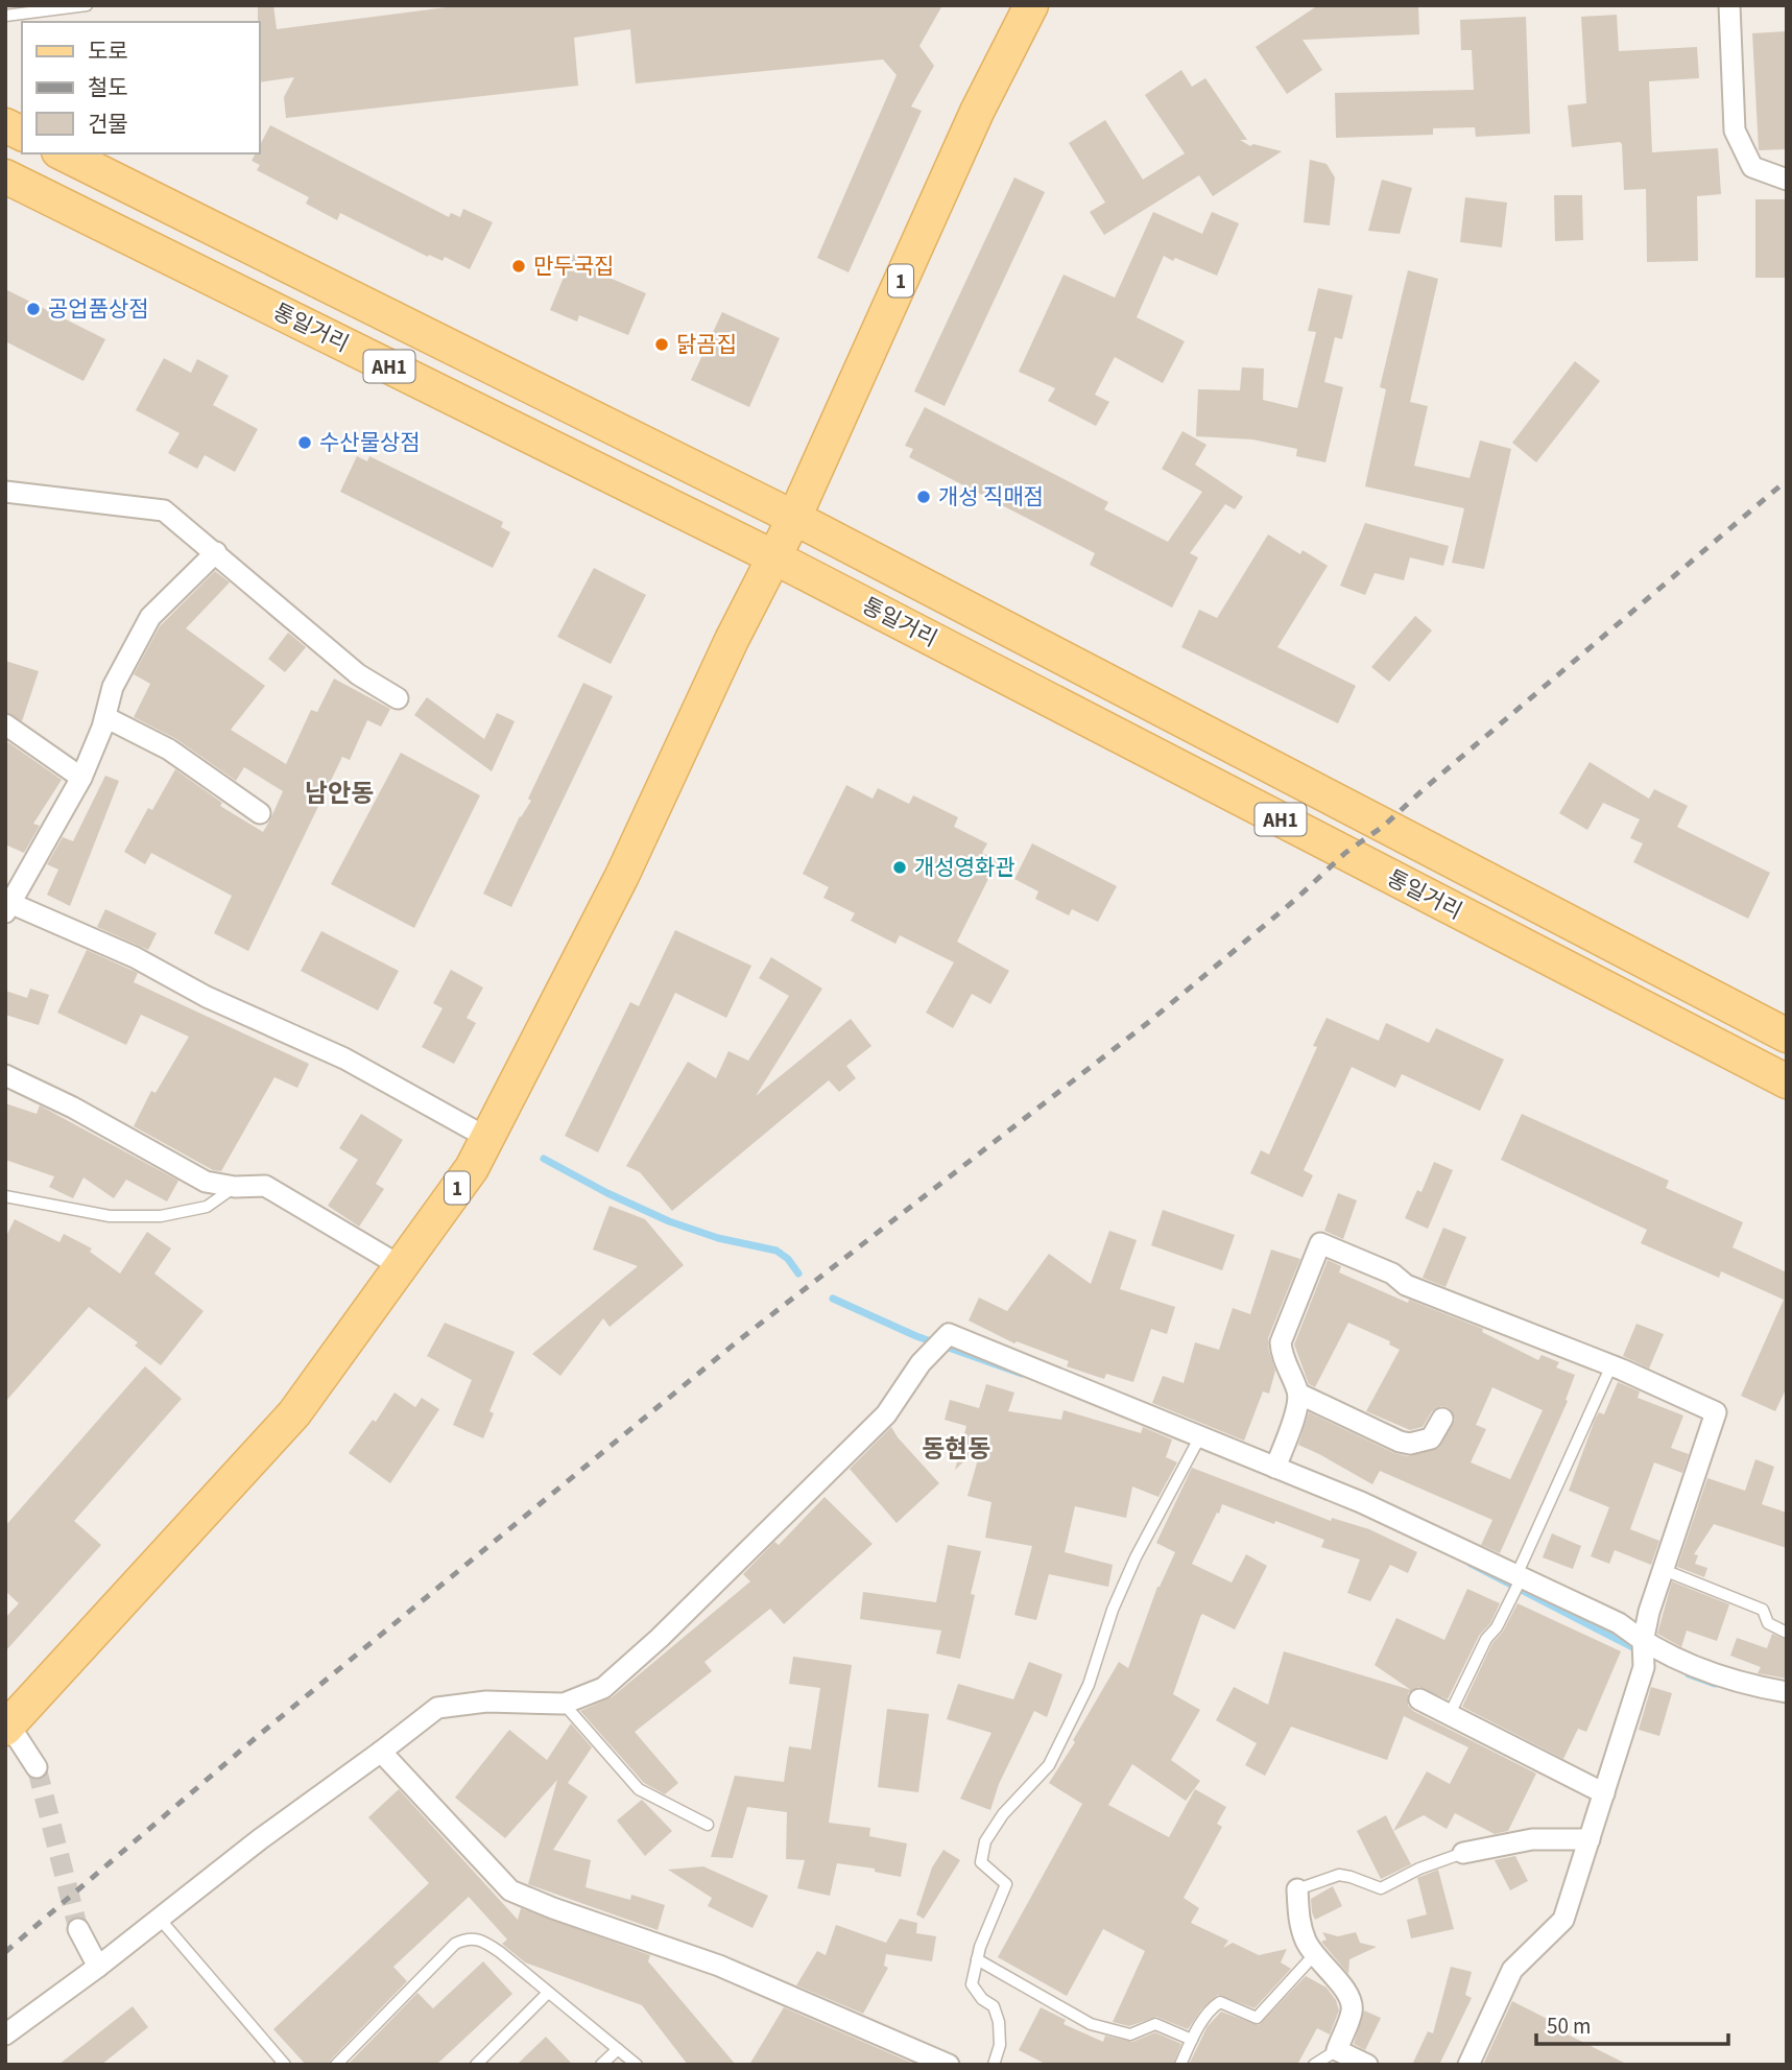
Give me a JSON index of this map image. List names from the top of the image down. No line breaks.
{"streets":{"main road":["1","통일거리","AH1"]},"crossings":[["1","통일거리"]],"districts":["남안동","동현동"],"places":["만두국집","공업품상점","닭곰집","수산물상점","개성 직매점","개성영화관"],"legend":["도로","철도","건물"],"scale_bar":"50 m"}
